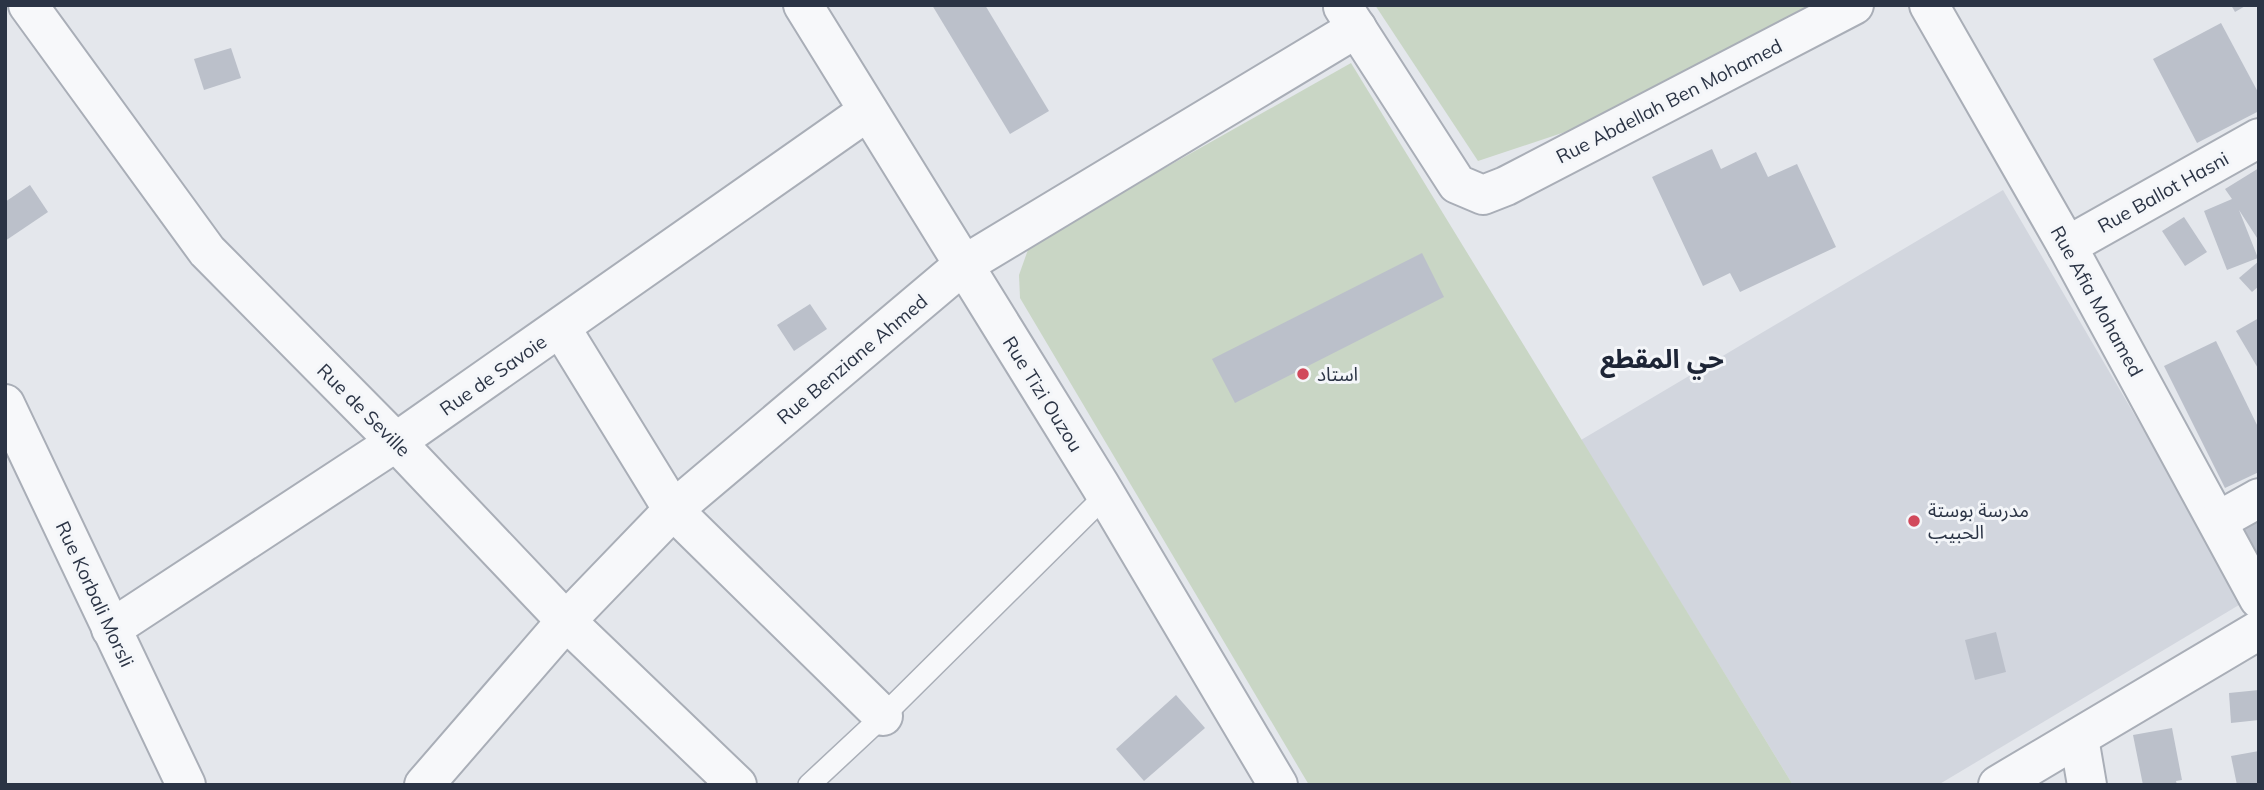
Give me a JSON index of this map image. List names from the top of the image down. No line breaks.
{"streets":{"street":["Rue Abdellah Ben Mohamed","Rue Ballot Hasni","Rue Afia Mohamed","Rue Benziane Ahmed","Rue de Savoie","Rue Tizi Ouzou","Rue de Seville","Rue Korbali Morsli"]},"crossings":[["Rue Abdellah Ben Mohamed","Rue Benziane Ahmed"],["Rue Ballot Hasni","Rue Afia Mohamed"],["Rue Benziane Ahmed","Rue Tizi Ouzou"],["Rue Benziane Ahmed","Rue de Seville"],["Rue de Savoie","Rue Tizi Ouzou"],["Rue de Savoie","Rue de Seville"],["Rue de Savoie","Rue Korbali Morsli"]],"districts":["حي المقطع"],"places":["استاد","مدرسة بوستة الحبيب"]}
